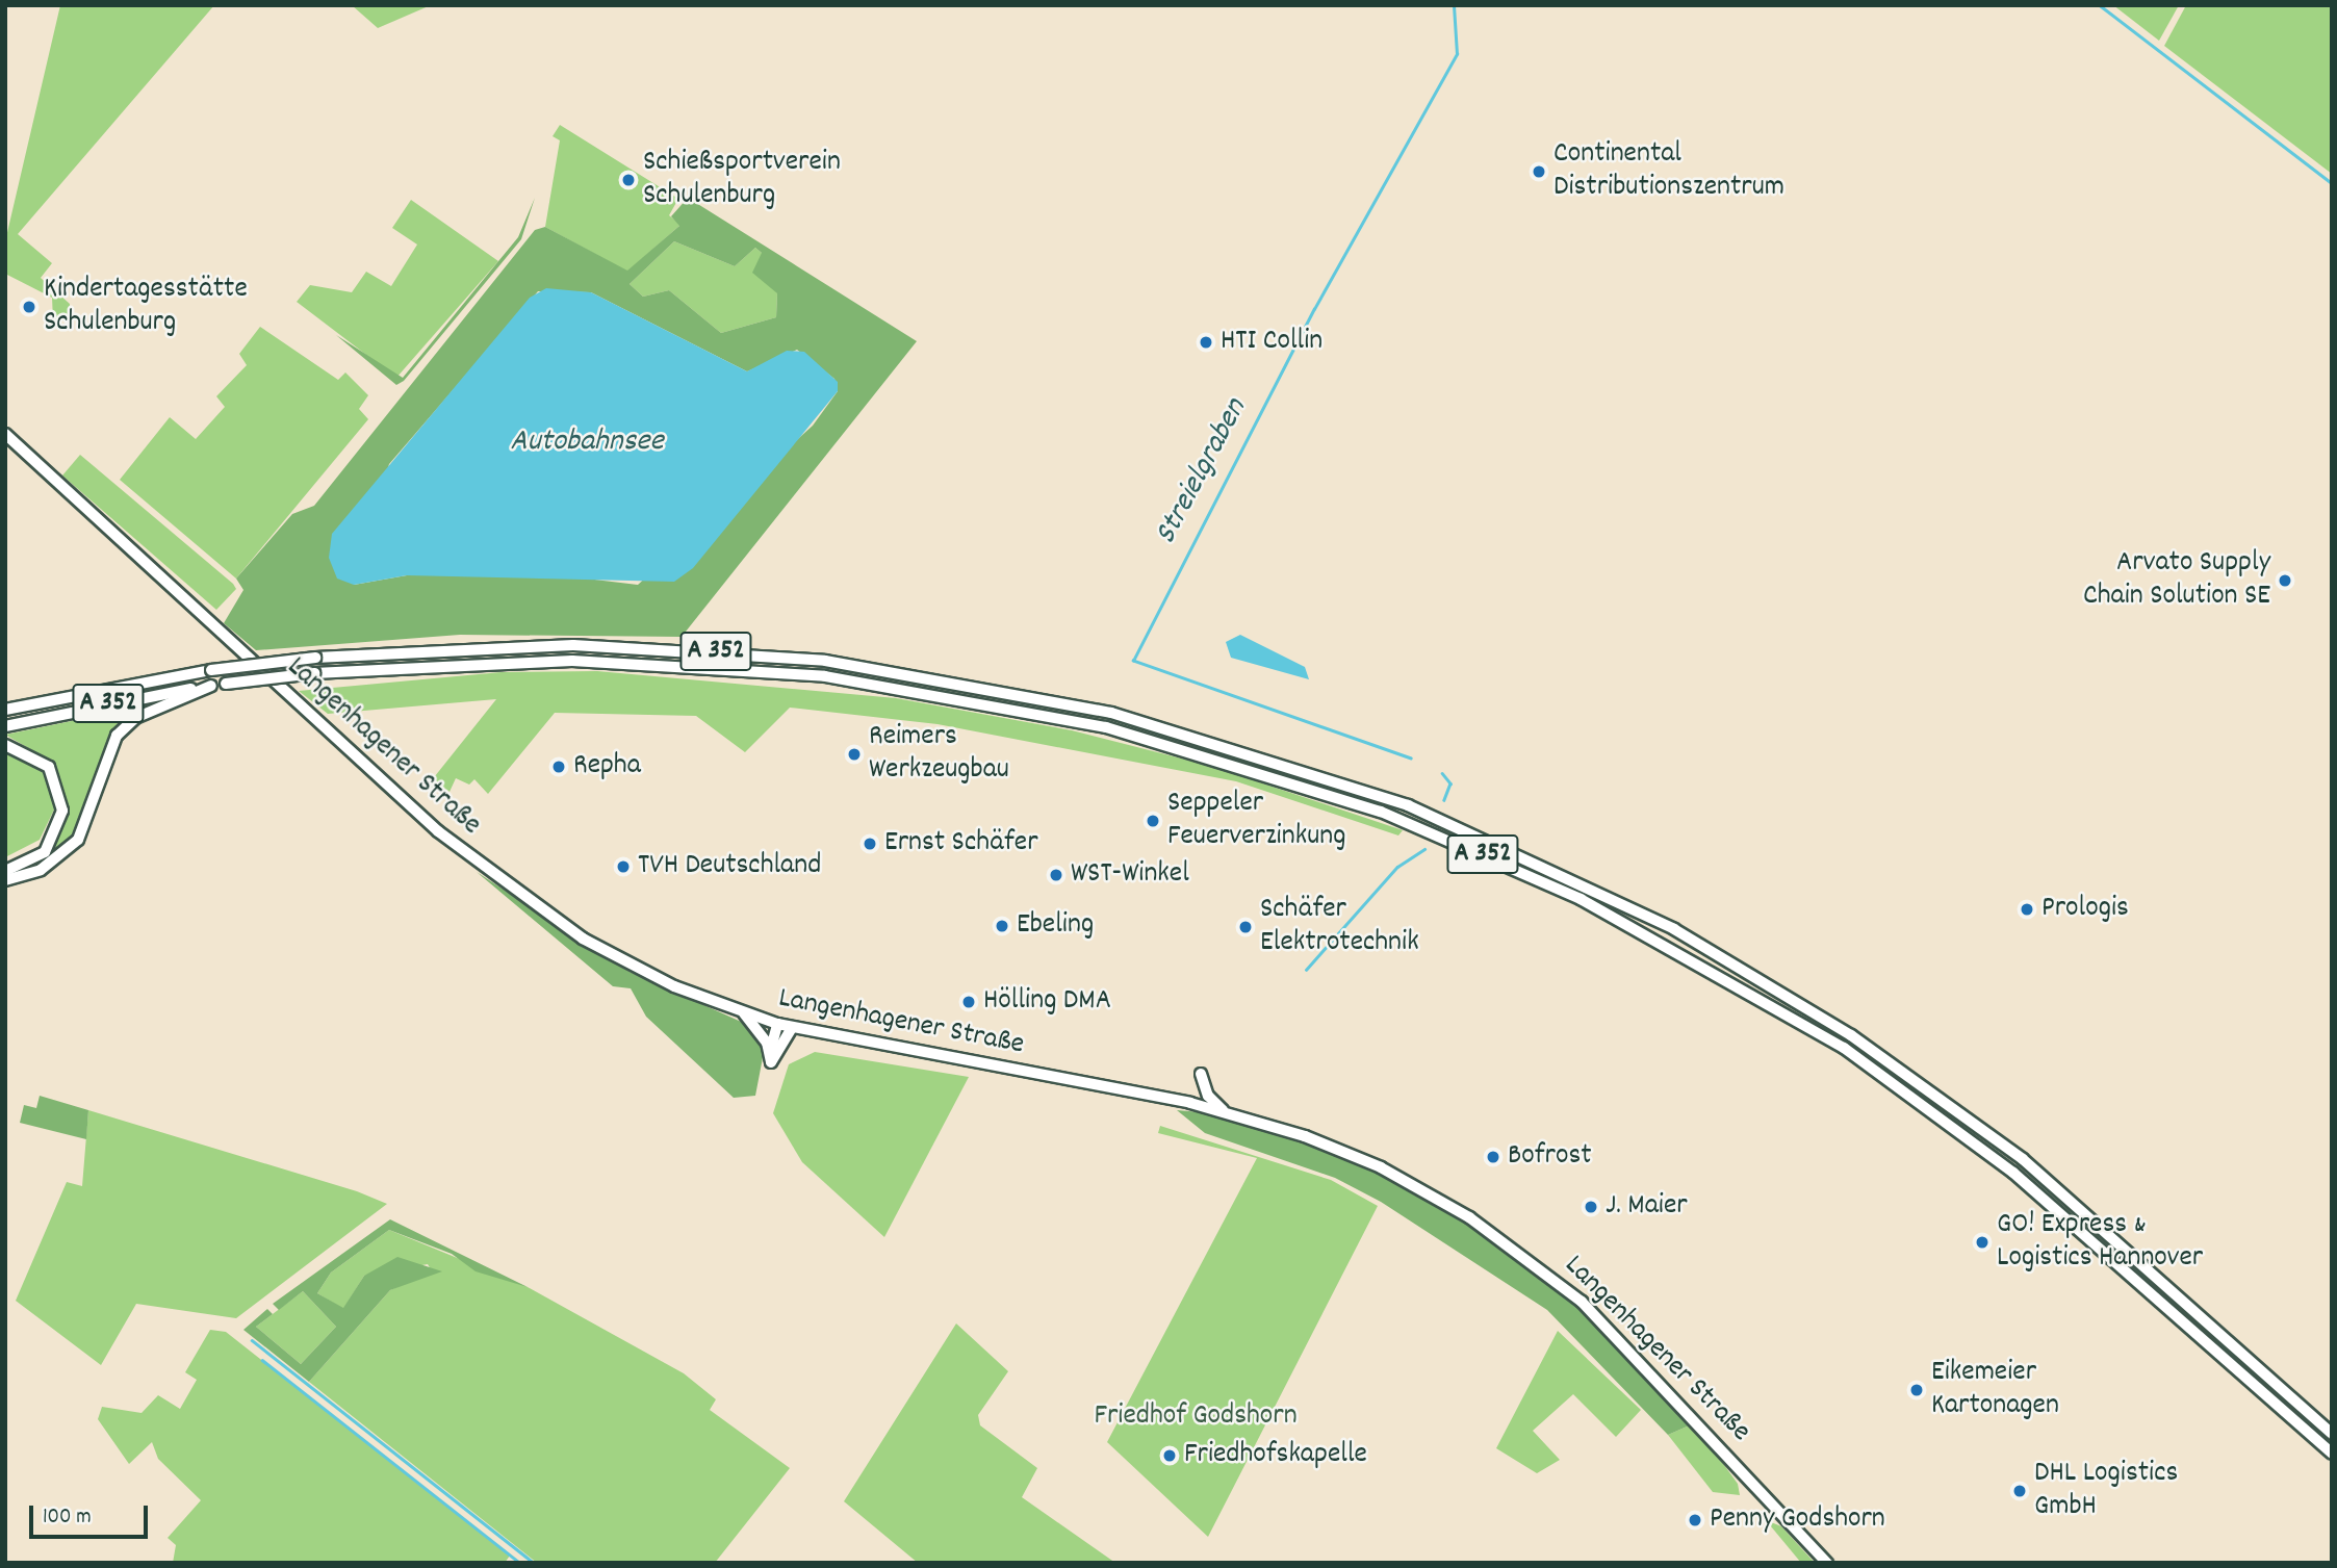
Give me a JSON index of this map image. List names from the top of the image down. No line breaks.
{"streets":{"highway":["A 352"],"main road":["Langenhagener Straße"]},"water":["Autobahnsee","Streielgraben"],"parks":["Friedhof Godshorn"],"places":["Continental Distributionszentrum","Schießsportverein Schulenburg","Kindertagesstätte Schulenburg","HTI Collin","Arvato Supply Chain Solution SE","Reimers Werkzeugbau","Repha","Seppeler Feuerverzinkung","Ernst Schäfer","TVH Deutschland","WST-Winkel","Prologis","Ebeling","Schäfer Elektrotechnik","Hölling DMA","Bofrost","J. Maier","GO! Express & Logistics Hannover","Eikemeier Kartonagen","Friedhofskapelle","DHL Logistics GmbH","Penny Godshorn"],"scale_bar":"100 m"}
